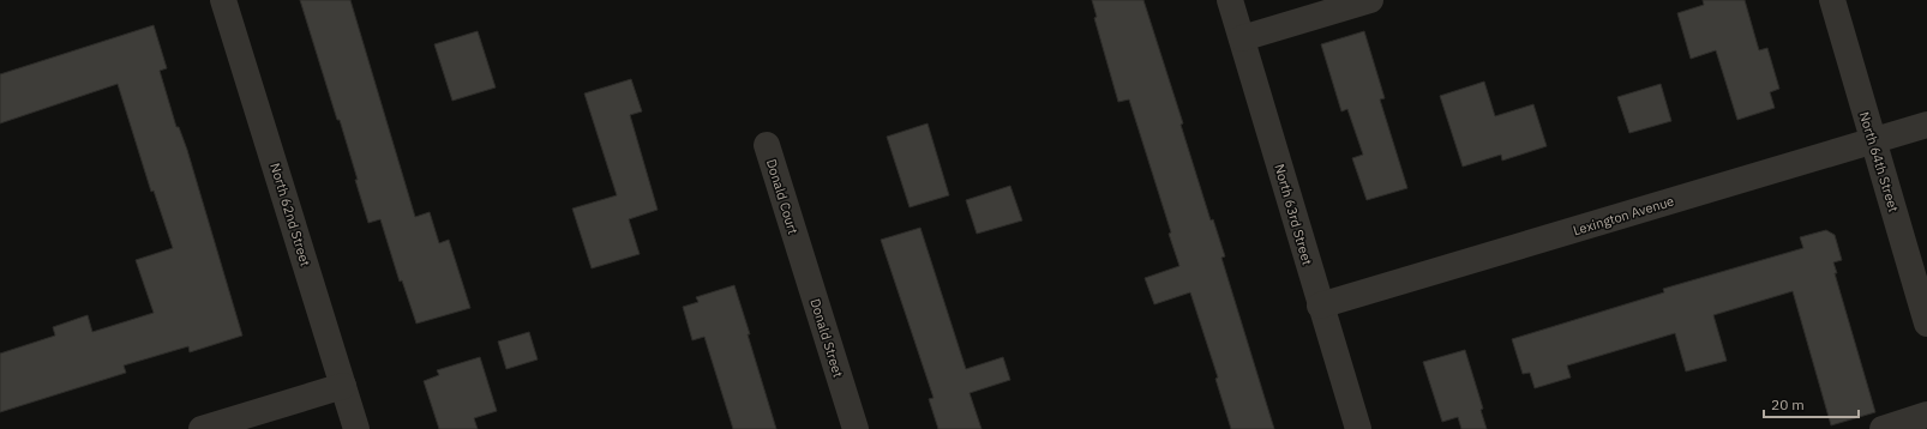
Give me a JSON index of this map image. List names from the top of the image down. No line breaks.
{"streets":{"street":["North 64th Street","Donald Court","North 62nd Street","North 63rd Street","Lexington Avenue","Donald Street"]},"crossings":[["North 64th Street","Lexington Avenue"],["Donald Court","Donald Street"],["North 63rd Street","Lexington Avenue"]],"scale_bar":"20 m"}
